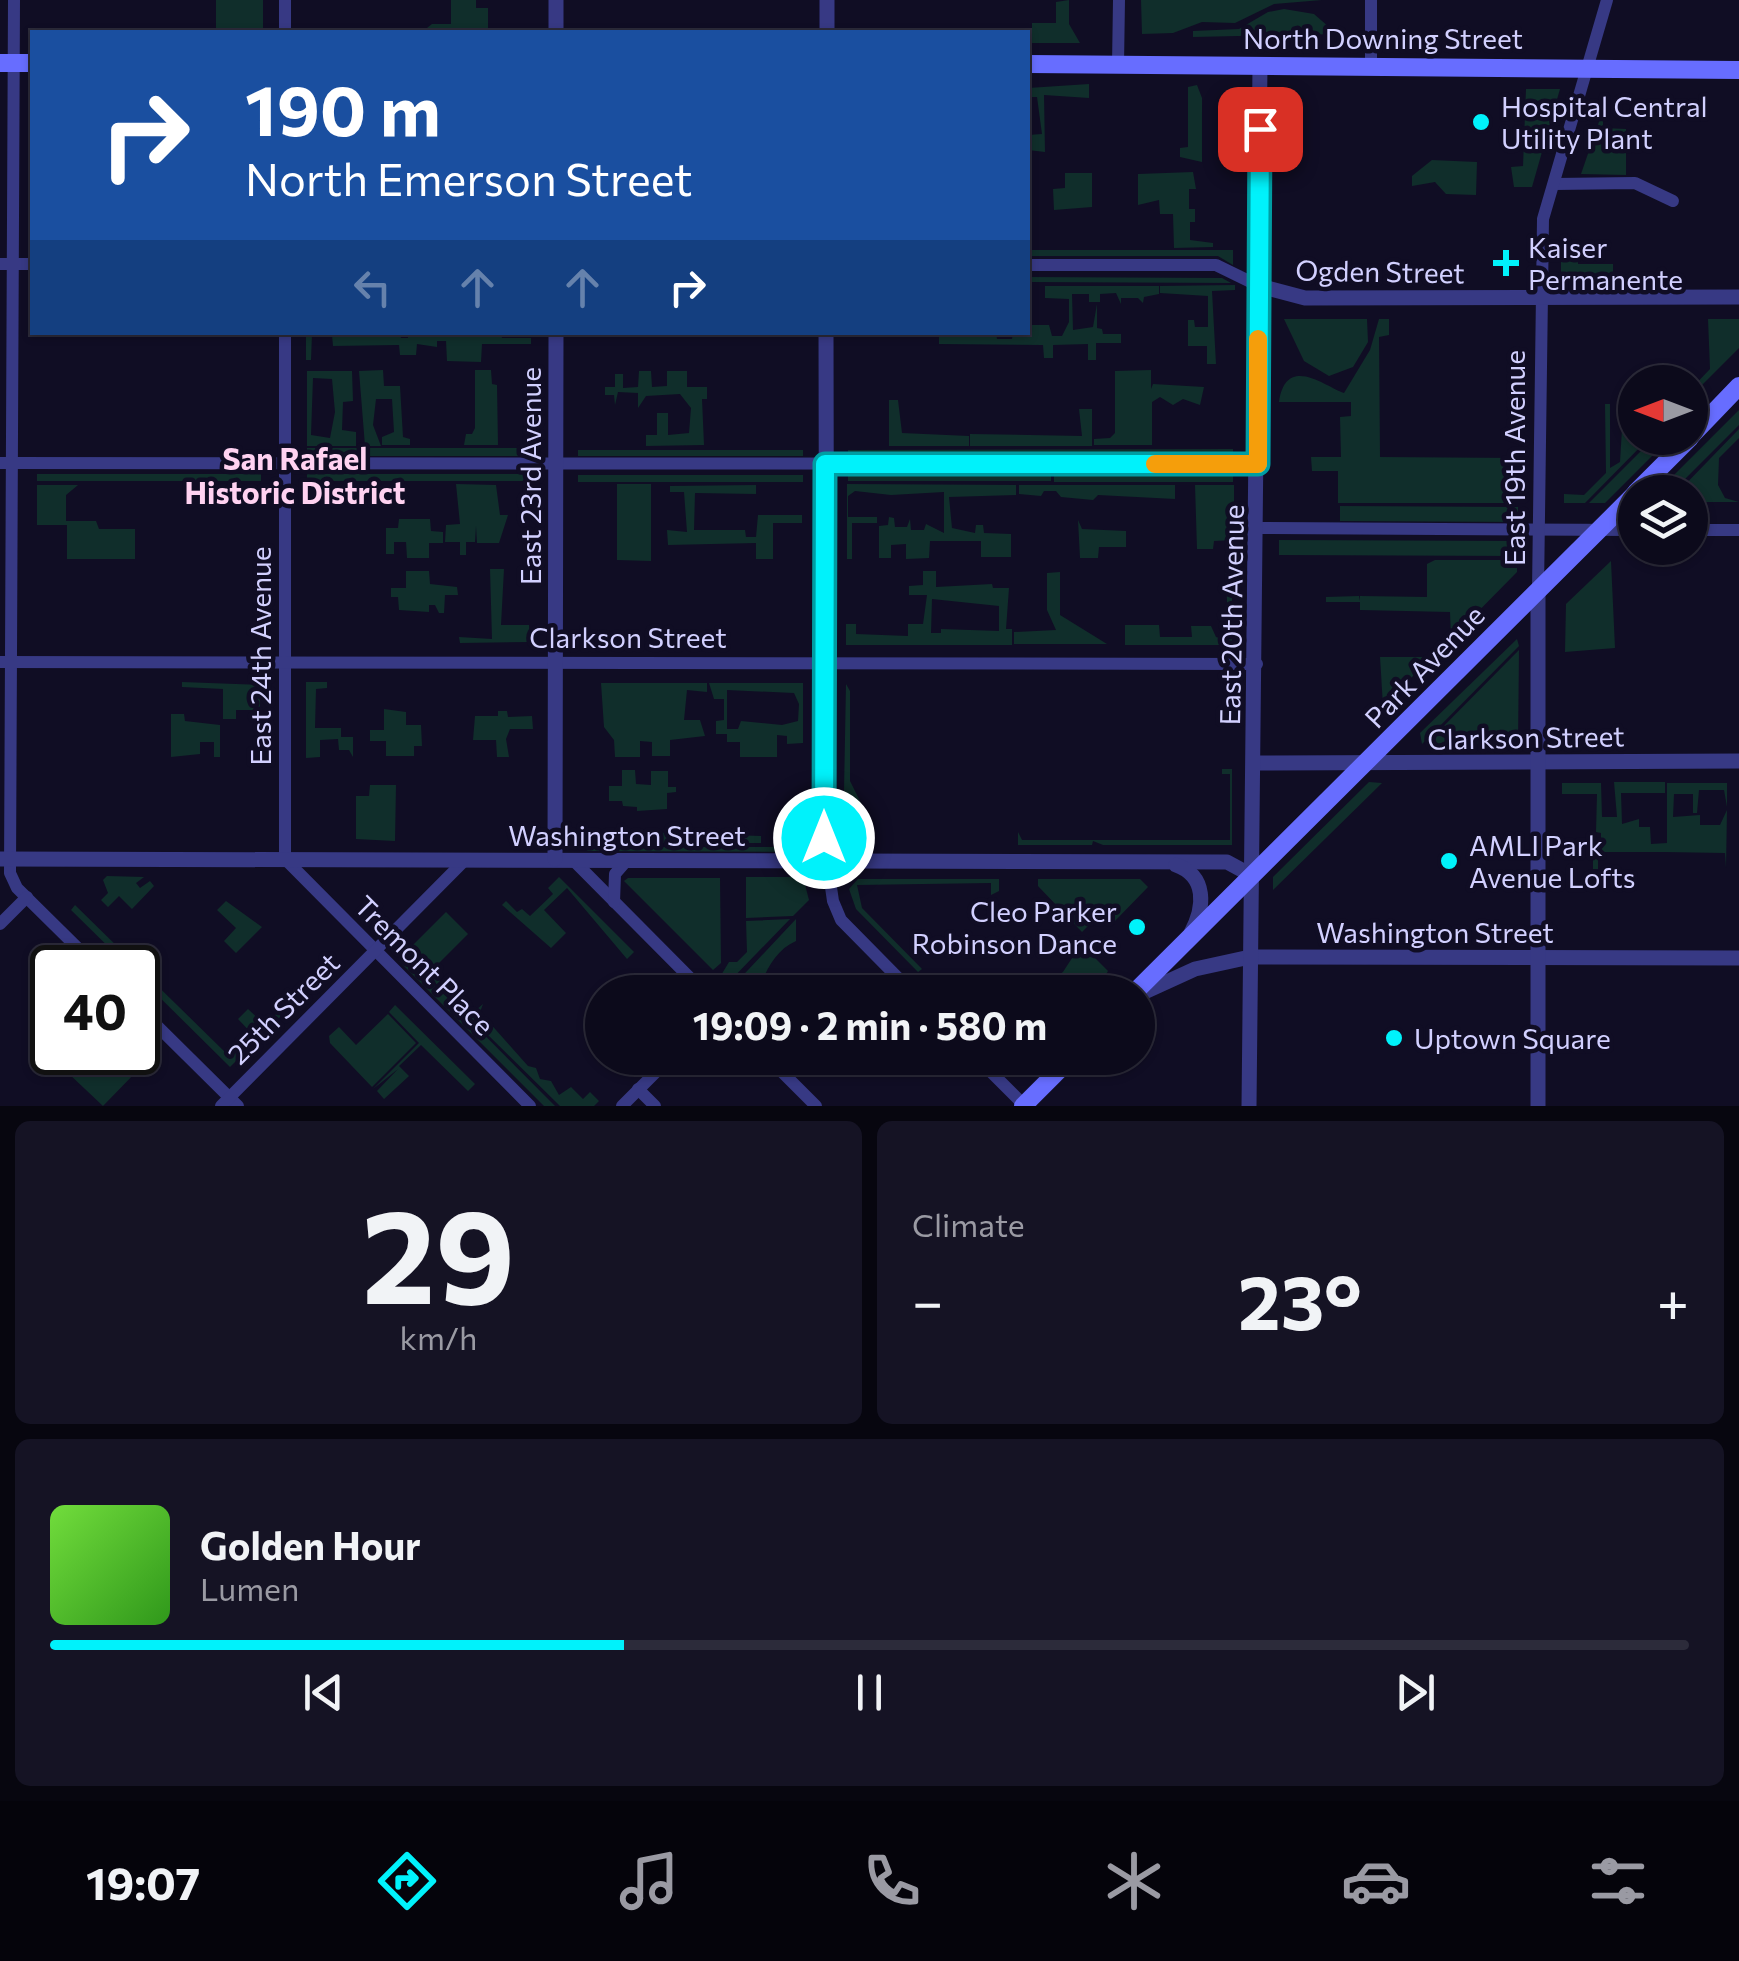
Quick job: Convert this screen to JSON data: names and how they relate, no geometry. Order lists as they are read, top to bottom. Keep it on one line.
{"streets":{"main road":["North Downing Street","Park Avenue"],"street":["Ogden Street","East 19th Avenue","East 23rd Avenue","East 20th Avenue","Clarkson Street","East 24th Avenue","Washington Street","Tremont Place","25th Street"]},"crossings":[["North Downing Street","East 19th Avenue"],["North Downing Street","East 20th Avenue"],["Ogden Street","East 19th Avenue"],["Ogden Street","East 20th Avenue"],["East 19th Avenue","Clarkson Street"],["East 19th Avenue","Park Avenue"],["East 19th Avenue","Washington Street"],["East 23rd Avenue","Clarkson Street"],["East 23rd Avenue","Washington Street"],["East 20th Avenue","Clarkson Street"],["East 20th Avenue","Park Avenue"],["East 20th Avenue","Washington Street"],["Clarkson Street","East 24th Avenue"],["Clarkson Street","Park Avenue"],["East 24th Avenue","Washington Street"],["East 24th Avenue","Tremont Place"],["Park Avenue","Washington Street"],["Washington Street","Tremont Place"],["Washington Street","25th Street"],["Tremont Place","25th Street"]],"districts":["San Rafael Historic District"],"places":{"other":["Hospital Central Utility Plant","AMLI Park Avenue Lofts","Cleo Parker Robinson Dance","Uptown Square"],"health":["Kaiser Permanente"]},"north":"left","page":{"turn":["190 m","North Emerson Street"],"limit":"40","trip":"19:09 · 2 min · 580 m","tile":[["29","km/h"],"Climate"],"heat":["−","23°","+"],"song":["Golden Hour","Lumen"],"tabs":"19:07"}}
